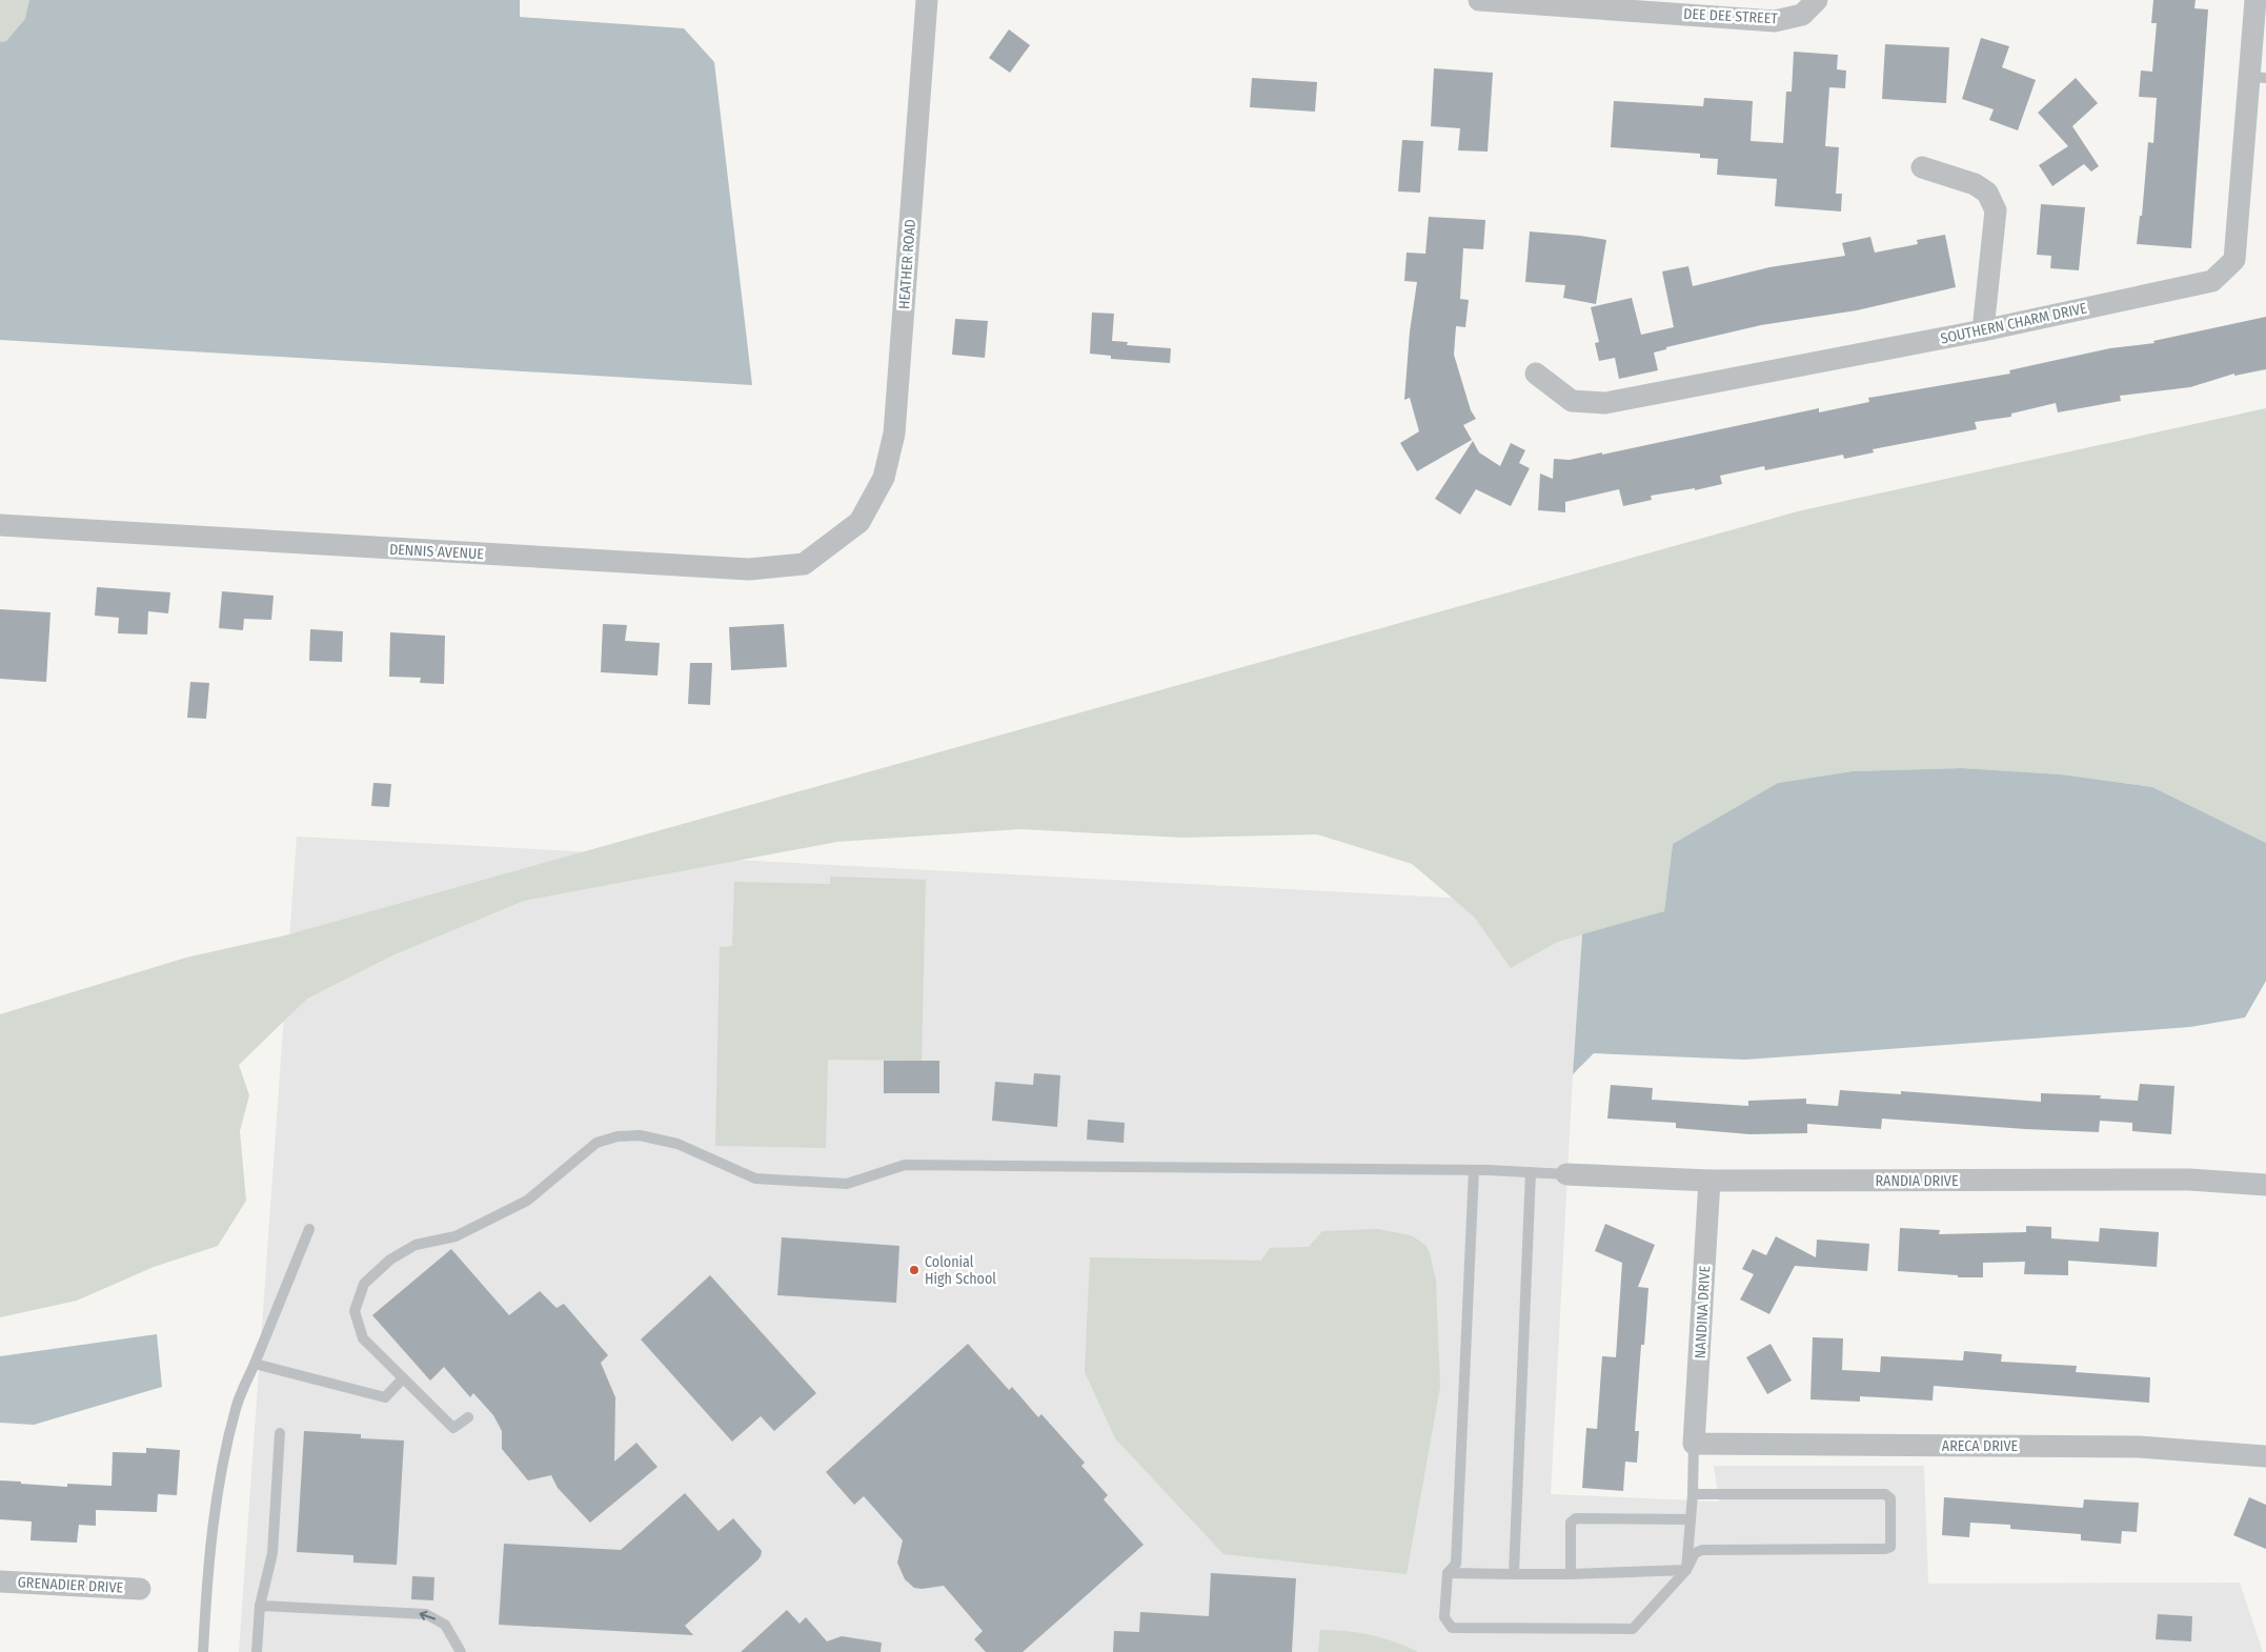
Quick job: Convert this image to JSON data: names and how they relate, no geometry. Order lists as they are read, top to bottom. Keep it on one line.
{"streets":{"street":["DEE DEE STREET","HEATHER ROAD","SOUTHERN CHARM DRIVE","DENNIS AVENUE","RANDIA DRIVE","NANDINA DRIVE","ARECA DRIVE","GRENADIER DRIVE"]},"crossings":[["HEATHER ROAD","DENNIS AVENUE"],["RANDIA DRIVE","NANDINA DRIVE"],["NANDINA DRIVE","ARECA DRIVE"]],"places":["Colonial High School"]}
